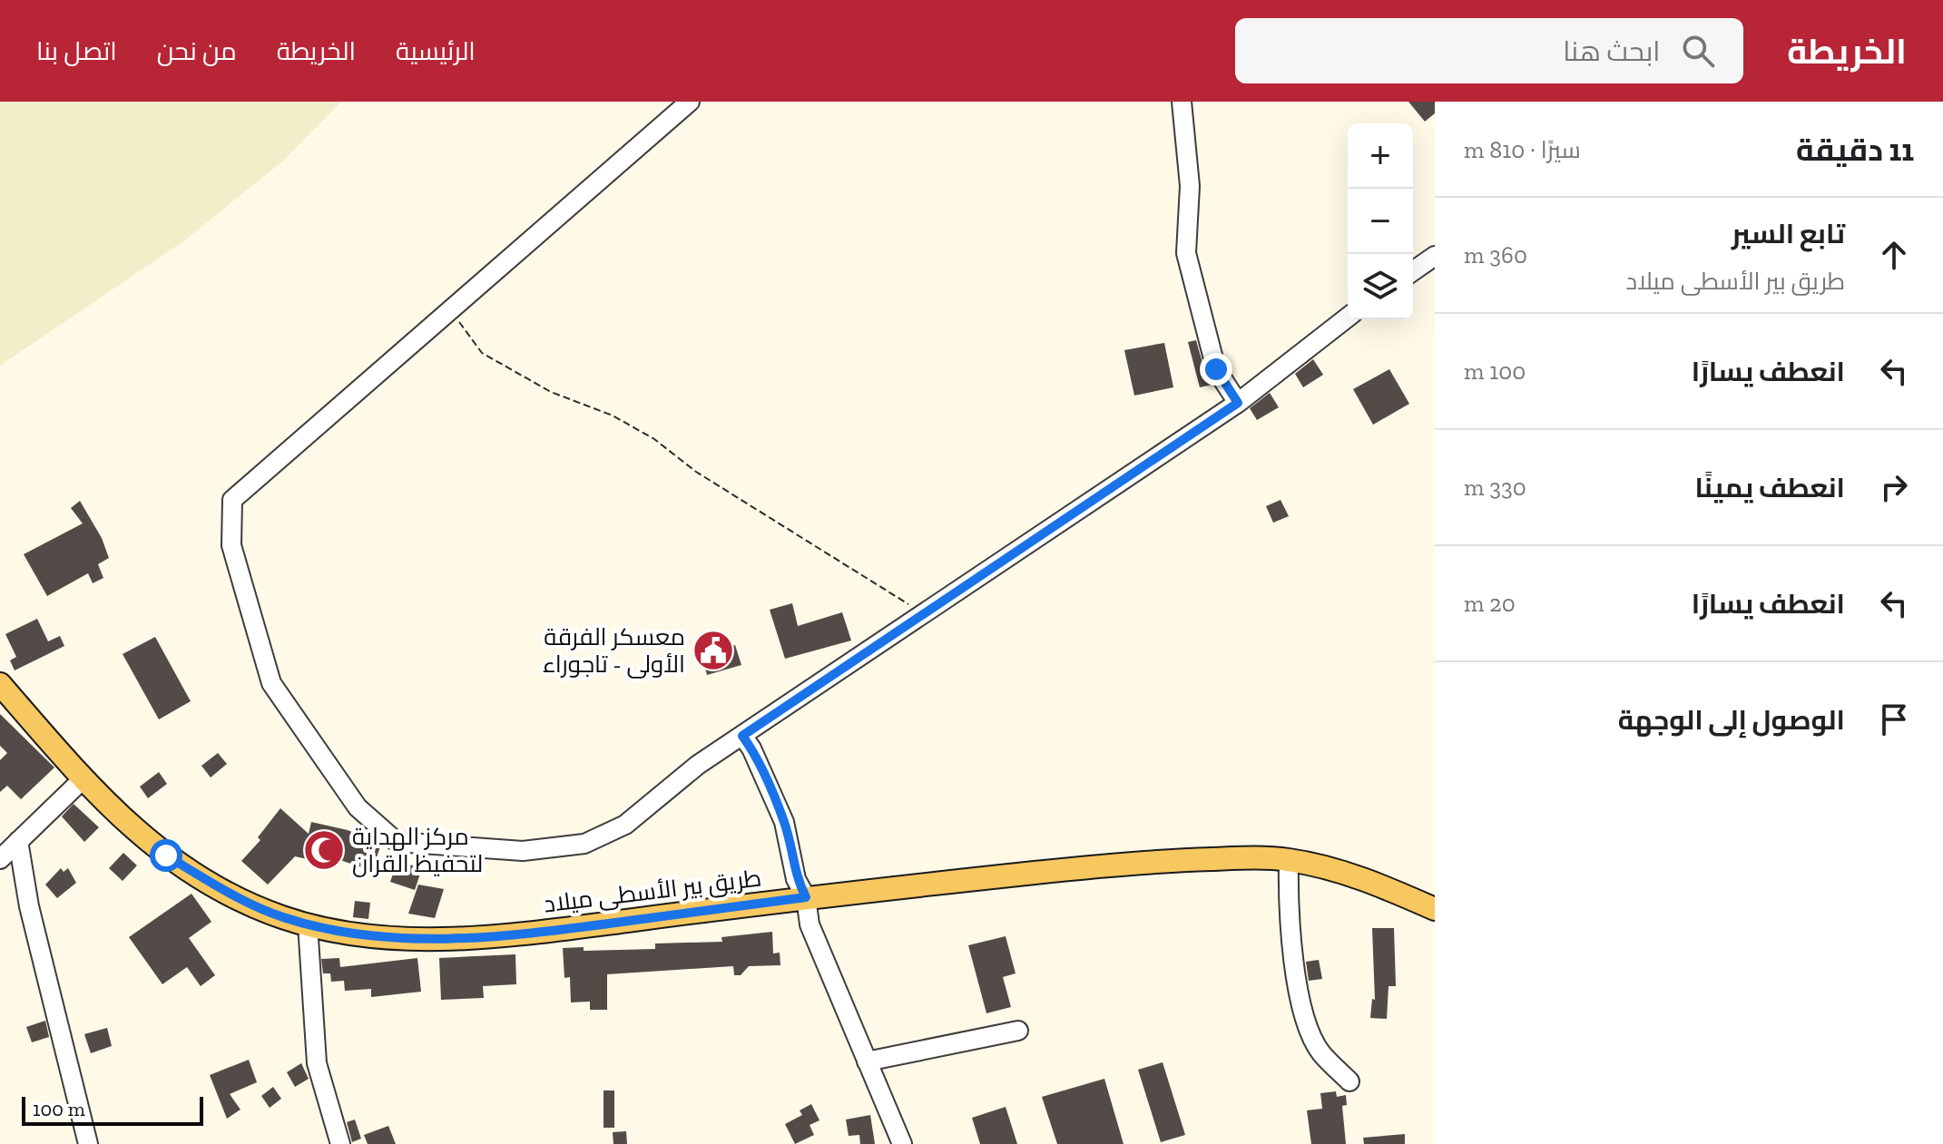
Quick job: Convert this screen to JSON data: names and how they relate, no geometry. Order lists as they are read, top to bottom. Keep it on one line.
{"streets":{"main road":["طريق بير الأسطى ميلاد"]},"places":{"public building":["معسكر الفرقة الأولى - تاجوراء"],"mosque":["مركز الهداية لتحفيظ القران"]},"scale_bar":"100 m","page":{"header":"الخريطة","search":"ابحث هنا","nav":["الرئيسية","الخريطة","من نحن","اتصل بنا"],"heading":["11 دقيقة","سيرًا · 810 m"],"map_buttons":["+","−"],"list":[["تابع السير","طريق بير الأسطى ميلاد","360 m"],["انعطف يسارًا","100 m"],["انعطف يمينًا","330 m"],["انعطف يسارًا","20 m"],"الوصول إلى الوجهة"],"scale":"100 m"}}
